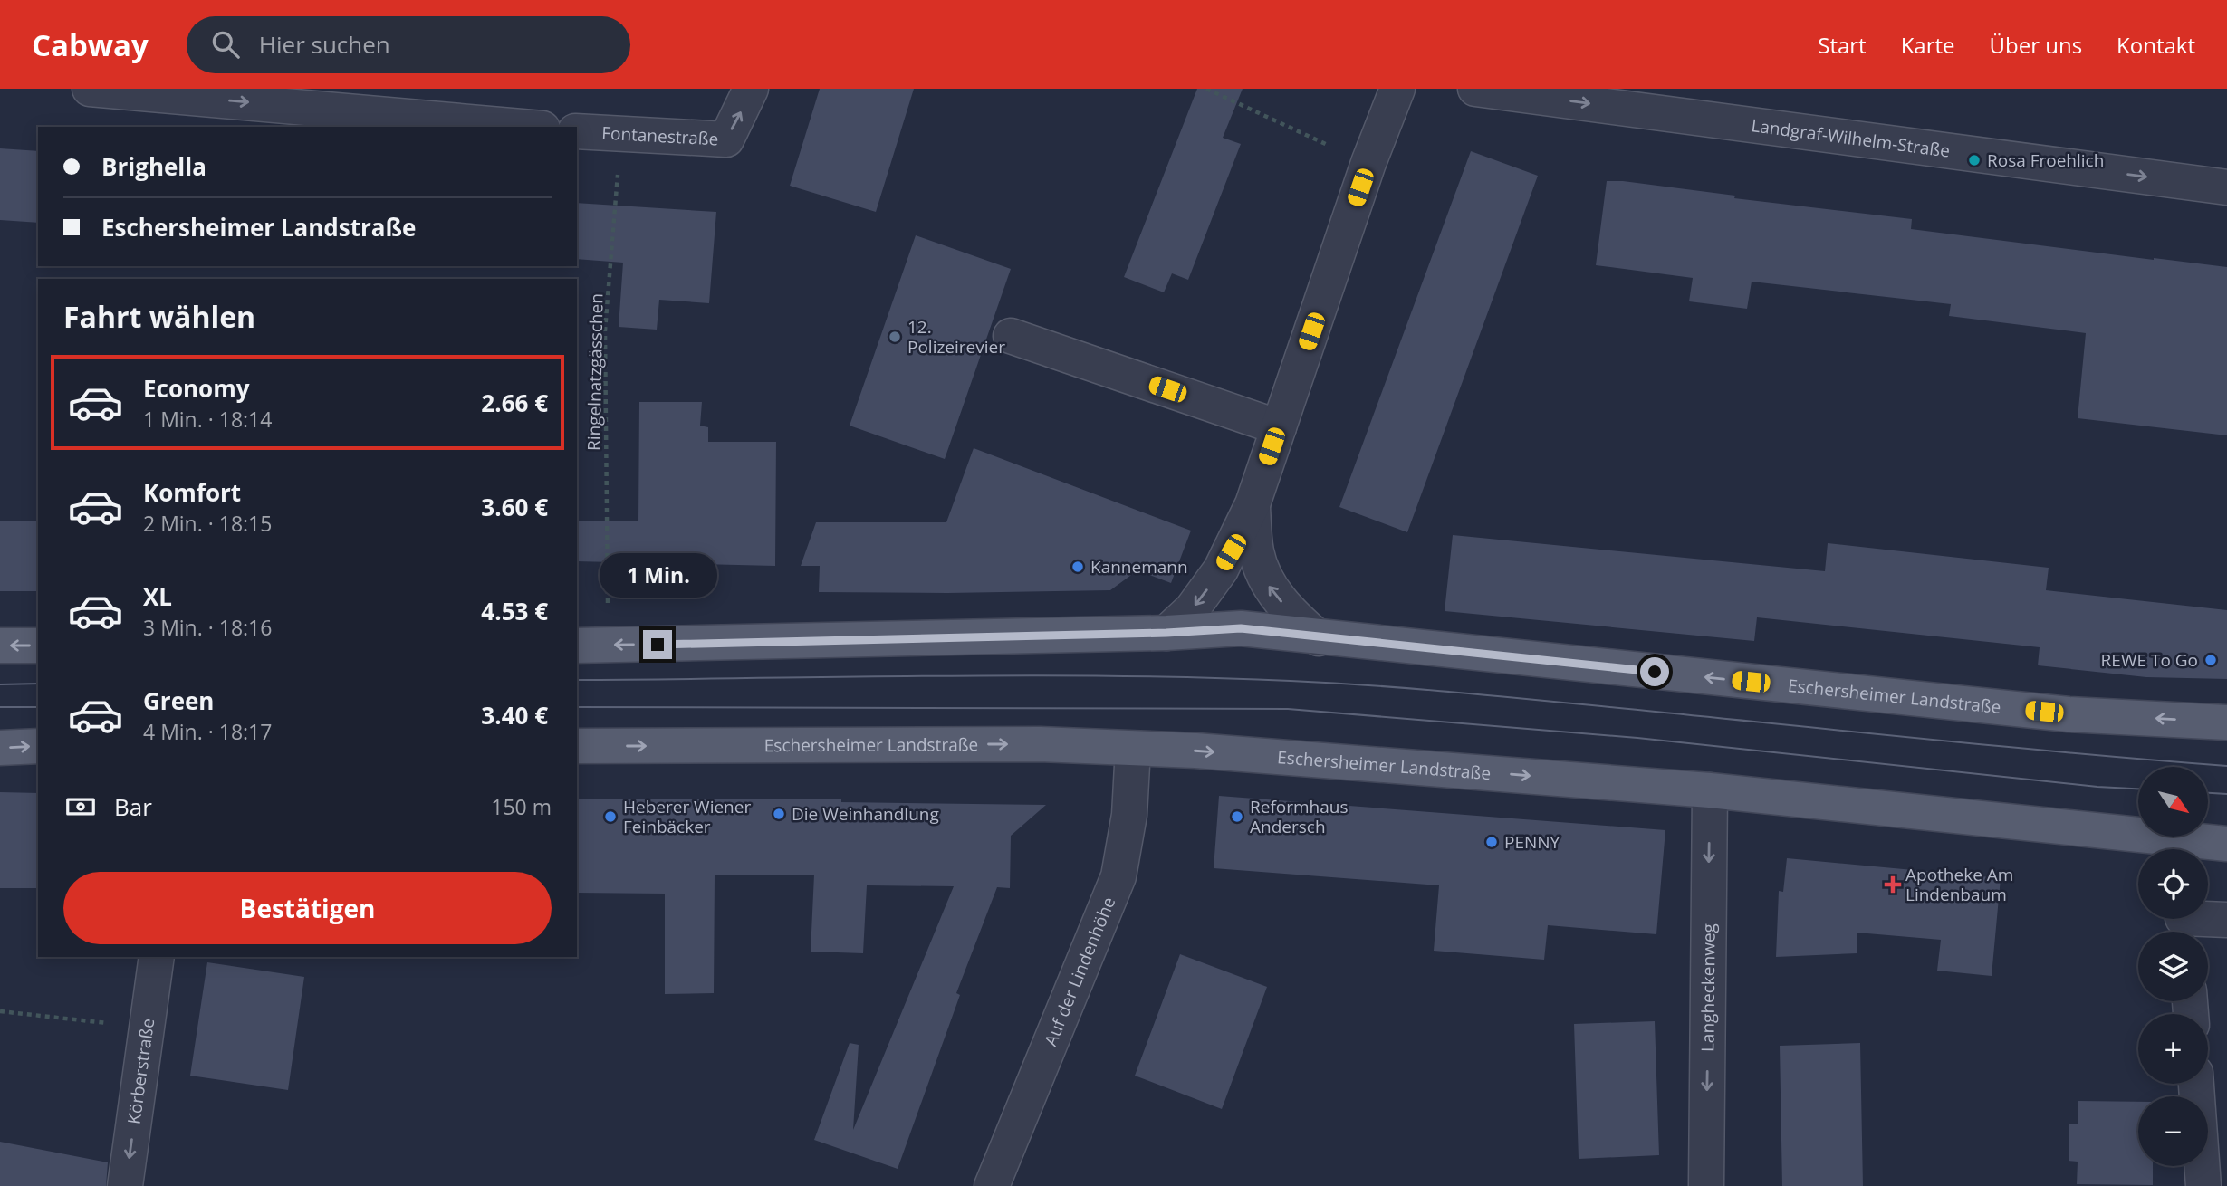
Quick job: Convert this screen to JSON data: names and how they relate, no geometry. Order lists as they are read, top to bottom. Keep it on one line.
{"streets":{"main road":["Eschersheimer Landstraße"],"street":["Fontanestraße","Landgraf-Wilhelm-Straße","Auf der Lindenhöhe","Langheckenweg","Körberstraße"],"path":["Ringelnatzgässchen"]},"crossings":[["Fontanestraße","Ringelnatzgässchen"],["Eschersheimer Landstraße","Auf der Lindenhöhe"],["Eschersheimer Landstraße","Langheckenweg"]],"one_way":["Fontanestraße","Landgraf-Wilhelm-Straße","Langheckenweg","Körberstraße"],"places":{"other":["Rosa Froehlich","12. Polizeirevier","Kannemann","REWE To Go","Die Weinhandlung","Heberer Wiener Feinbäcker","Reformhaus Andersch","PENNY"],"health":["Apotheke Am Lindenbaum"]},"north":"bottom right","page":{"header":"Cabway","search":"Hier suchen","nav":["Start","Karte","Über uns","Kontakt"],"banner":["Brighella","Eschersheimer Landstraße"],"heading":"Fahrt wählen","list":[{"name":"Economy","note":"1 Min. · 18:14","value":"2.66 €"},{"name":"Komfort","note":"2 Min. · 18:15","value":"3.60 €"},{"name":"XL","note":"3 Min. · 18:16","value":"4.53 €"},{"name":"Green","note":"4 Min. · 18:17","value":"3.40 €"}],"bubble":"1 Min.","map_buttons":["+","−"],"pay":["Bar","150 m"],"buttons":"Bestätigen"}}
